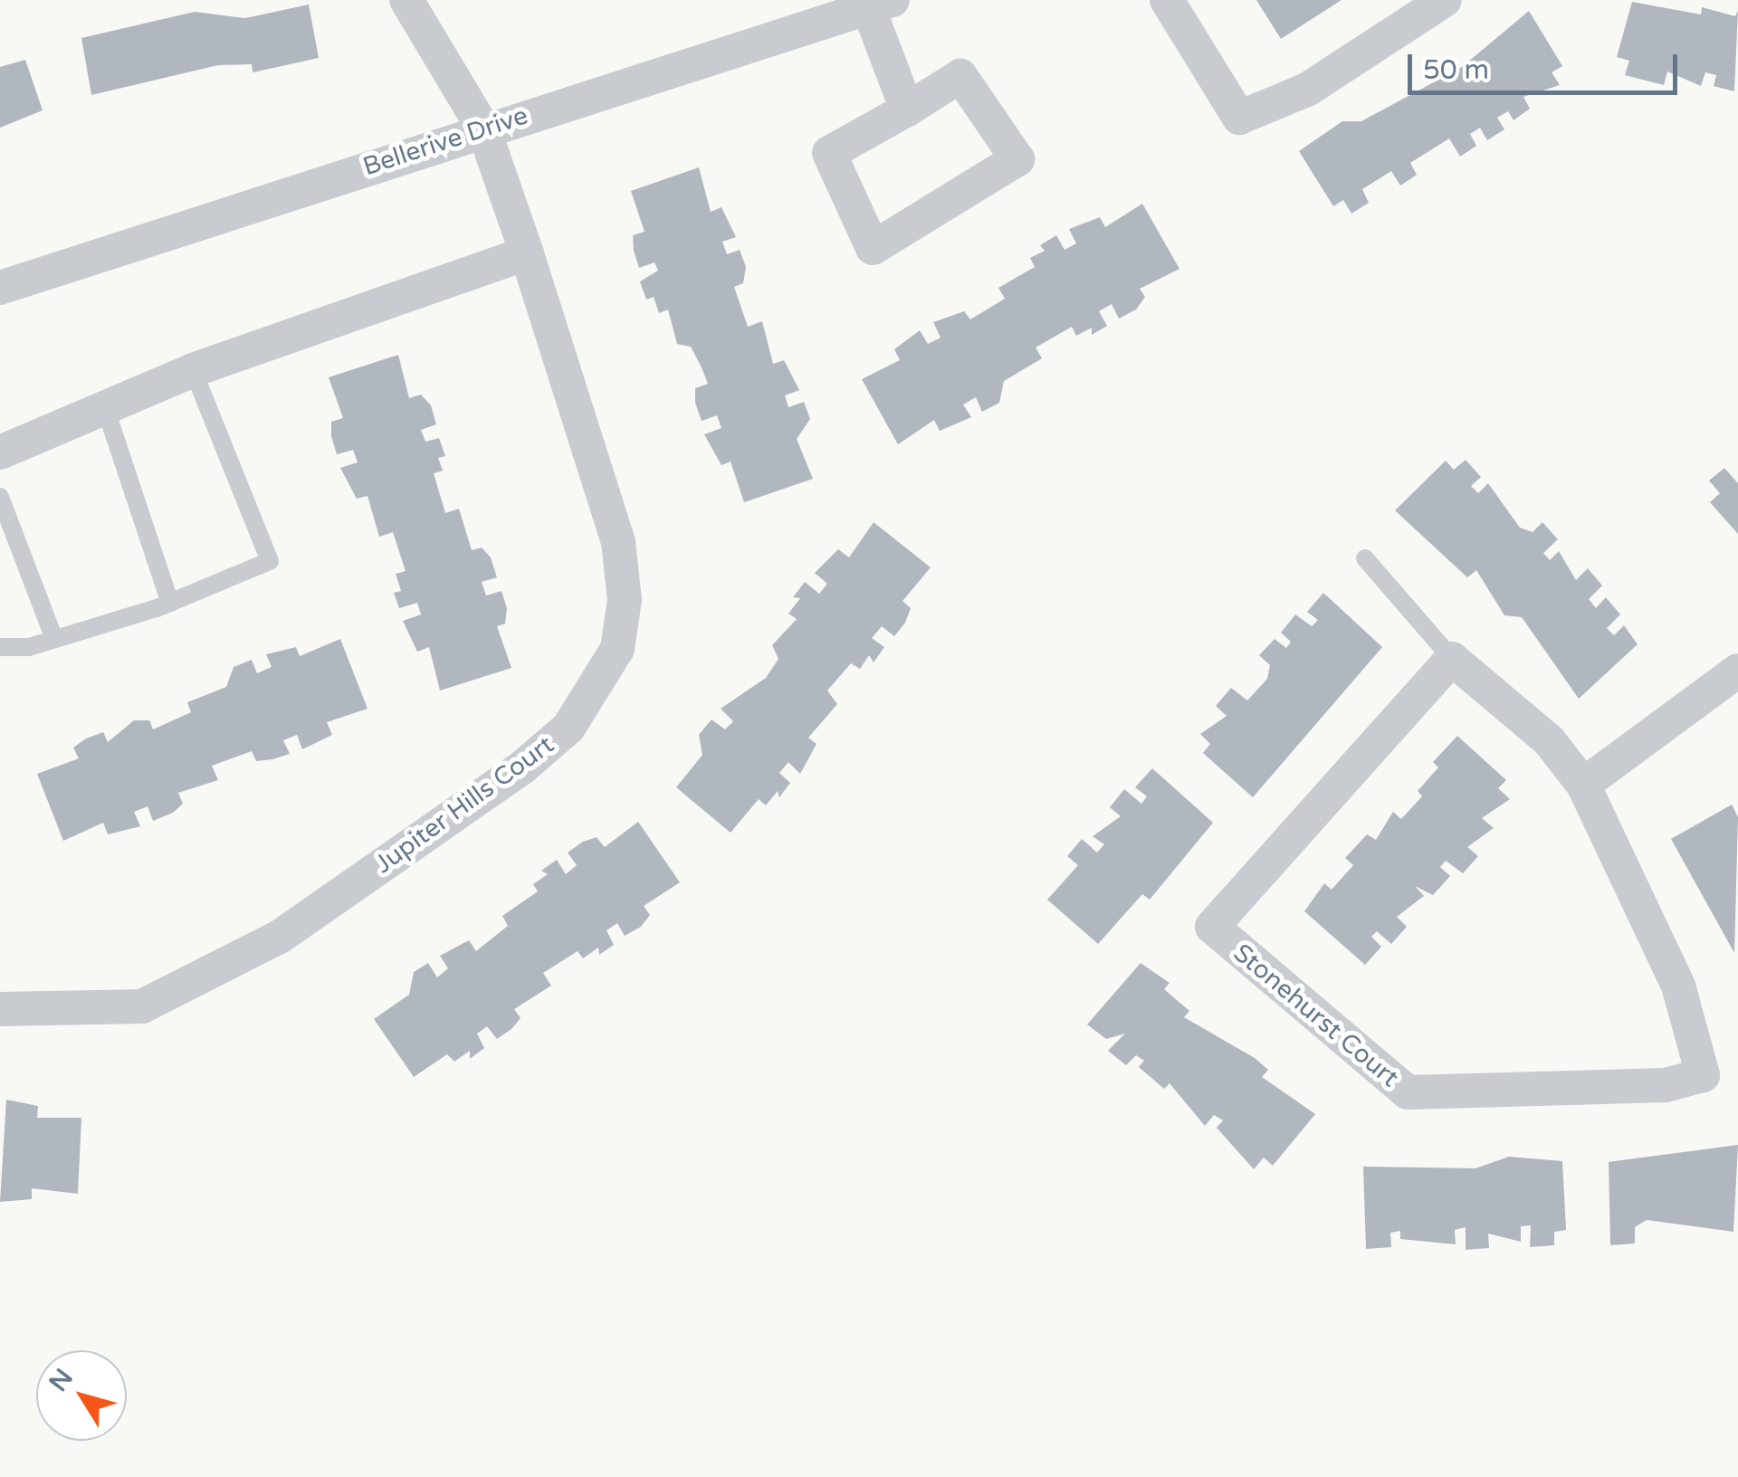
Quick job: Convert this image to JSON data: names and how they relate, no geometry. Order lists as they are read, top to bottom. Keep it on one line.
{"streets":{"street":["Bellerive Drive","Jupiter Hills Court","Stonehurst Court"]},"crossings":[["Bellerive Drive","Jupiter Hills Court"]],"scale_bar":"50 m","north":"top left"}
